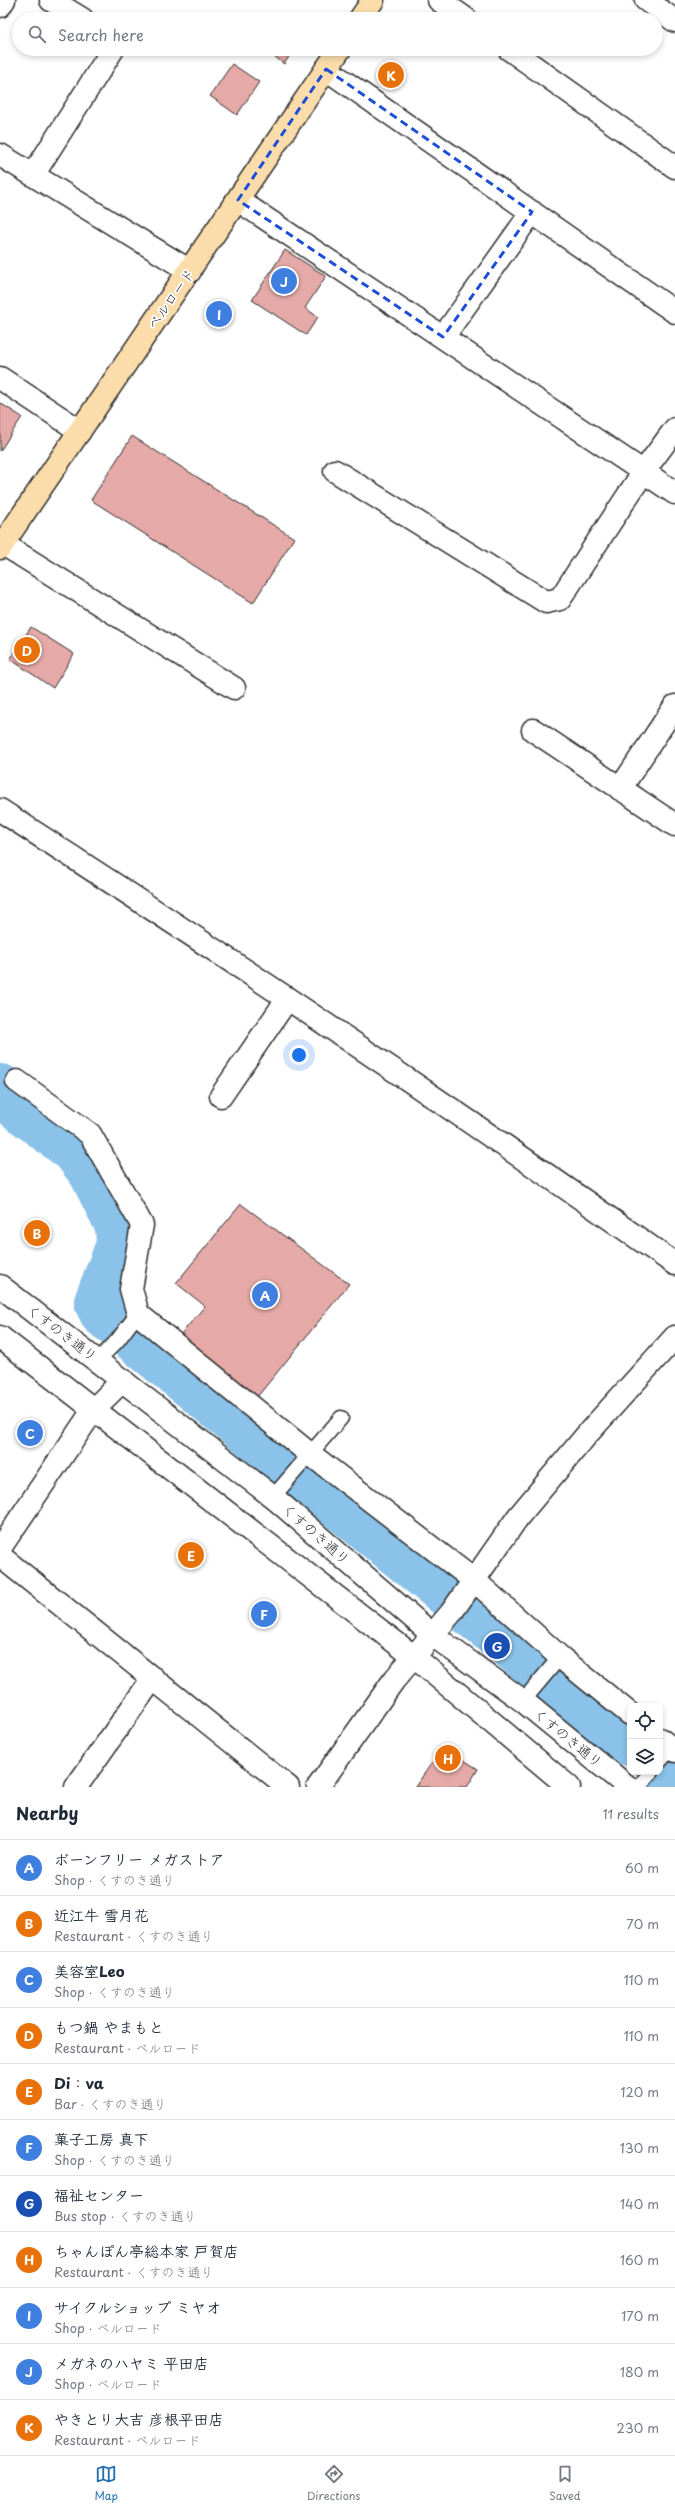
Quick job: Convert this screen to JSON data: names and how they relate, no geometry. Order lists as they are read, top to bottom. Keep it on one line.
{"streets":{"main road":["ベルロード"],"street":["くすのき通り"]},"page":{"search":"Search here","pins":["K","J","I","D","B","A","C","E","F","G","H"],"heading":["Nearby","11 results"],"list":[{"mark":"A","name":"ボーンフリー メガストア","note":"Shop · くすのき通り","value":"60 m"},{"mark":"B","name":"近江牛 雪月花","note":"Restaurant · くすのき通り","value":"70 m"},{"mark":"C","name":"美容室Leo","note":"Shop · くすのき通り","value":"110 m"},{"mark":"D","name":"もつ鍋 やまもと","note":"Restaurant · ベルロード","value":"110 m"},{"mark":"E","name":"Di：va","note":"Bar · くすのき通り","value":"120 m"},{"mark":"F","name":"菓子工房 真下","note":"Shop · くすのき通り","value":"130 m"},{"mark":"G","name":"福祉センター","note":"Bus stop · くすのき通り","value":"140 m"},{"mark":"H","name":"ちゃんぽん亭総本家 戸賀店","note":"Restaurant · くすのき通り","value":"160 m"},{"mark":"I","name":"サイクルショップ ミヤオ","note":"Shop · ベルロード","value":"170 m"},{"mark":"J","name":"メガネのハヤミ 平田店","note":"Shop · ベルロード","value":"180 m"},{"mark":"K","name":"やきとり大吉 彦根平田店","note":"Restaurant · ベルロード","value":"230 m"}],"nav":["Map","Directions","Saved"]}}
